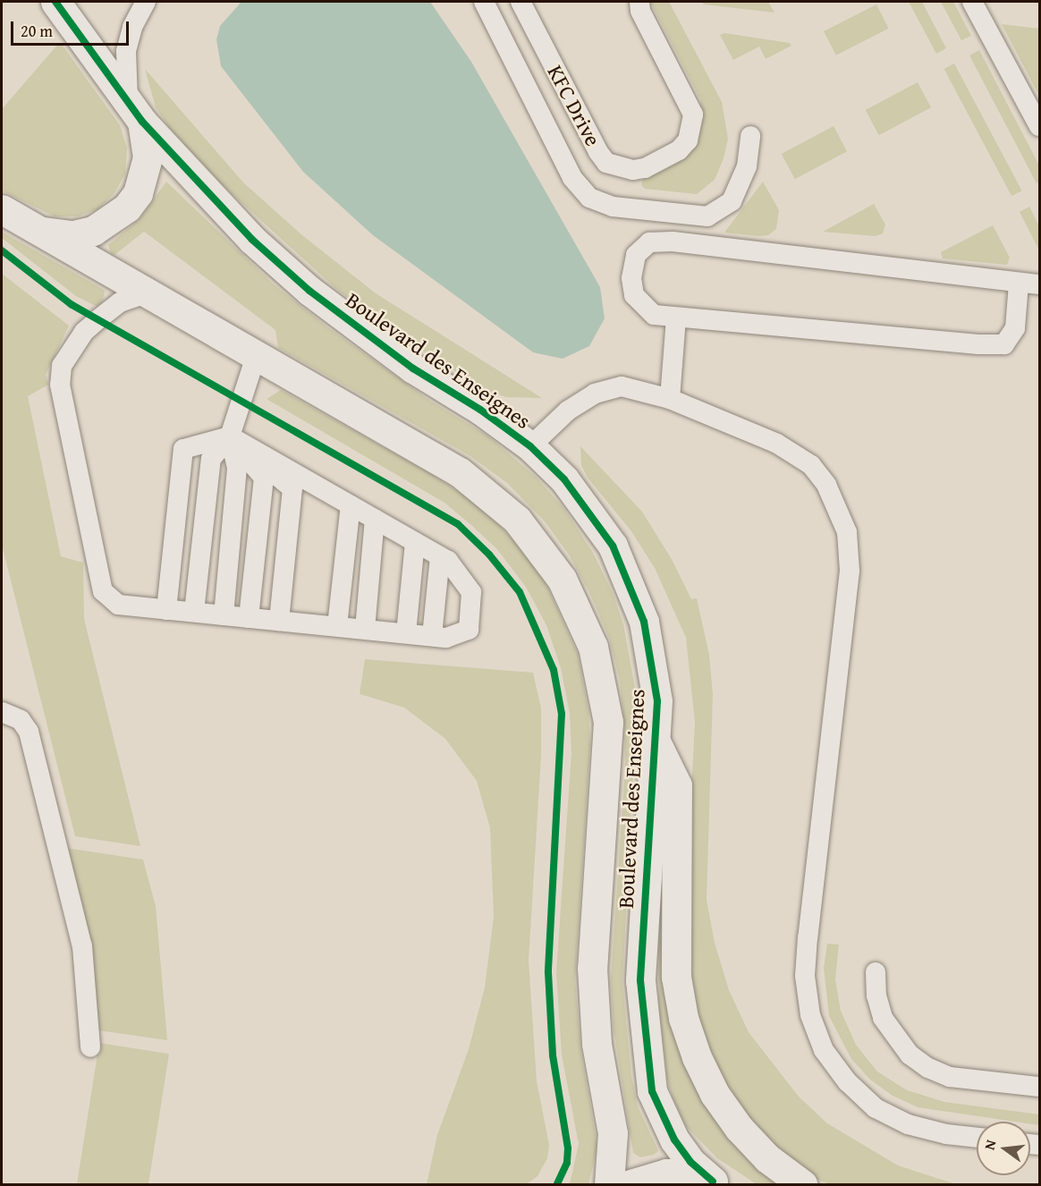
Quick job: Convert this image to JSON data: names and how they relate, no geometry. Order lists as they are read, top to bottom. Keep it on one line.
{"streets":{"street":["Boulevard des Enseignes"],"lane":["KFC Drive"]},"scale_bar":"20 m","north":"left"}
